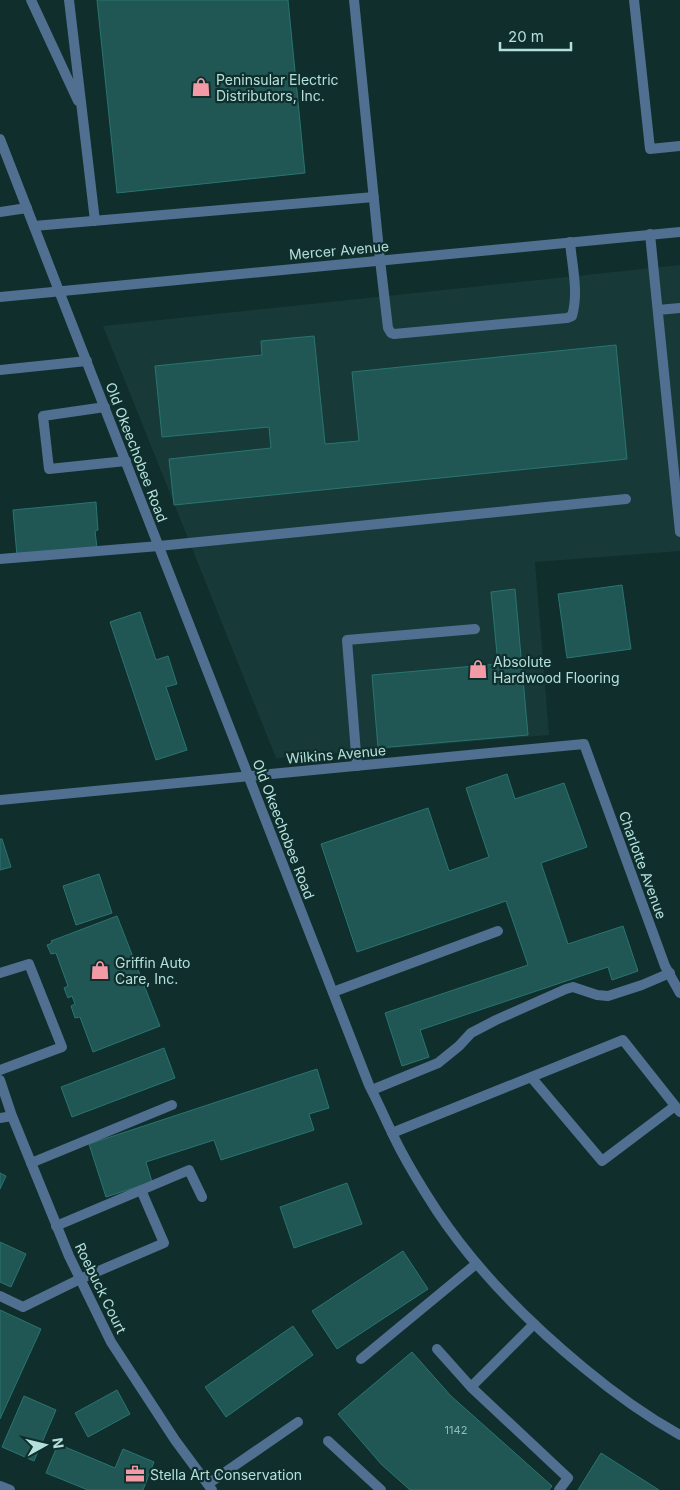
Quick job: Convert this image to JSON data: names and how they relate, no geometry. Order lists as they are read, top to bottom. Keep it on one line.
{"streets":{"street":["Mercer Avenue","Old Okeechobee Road","Wilkins Avenue","Charlotte Avenue","Roebuck Court"]},"crossings":[["Mercer Avenue","Old Okeechobee Road"],["Old Okeechobee Road","Wilkins Avenue"],["Wilkins Avenue","Charlotte Avenue"]],"places":{"shop":["Peninsular Electric Distributors, Inc.","Absolute Hardwood Flooring","Griffin Auto Care, Inc."],"office":["Stella Art Conservation"]},"house_numbers":["1142"],"scale_bar":"20 m","north":"right"}
